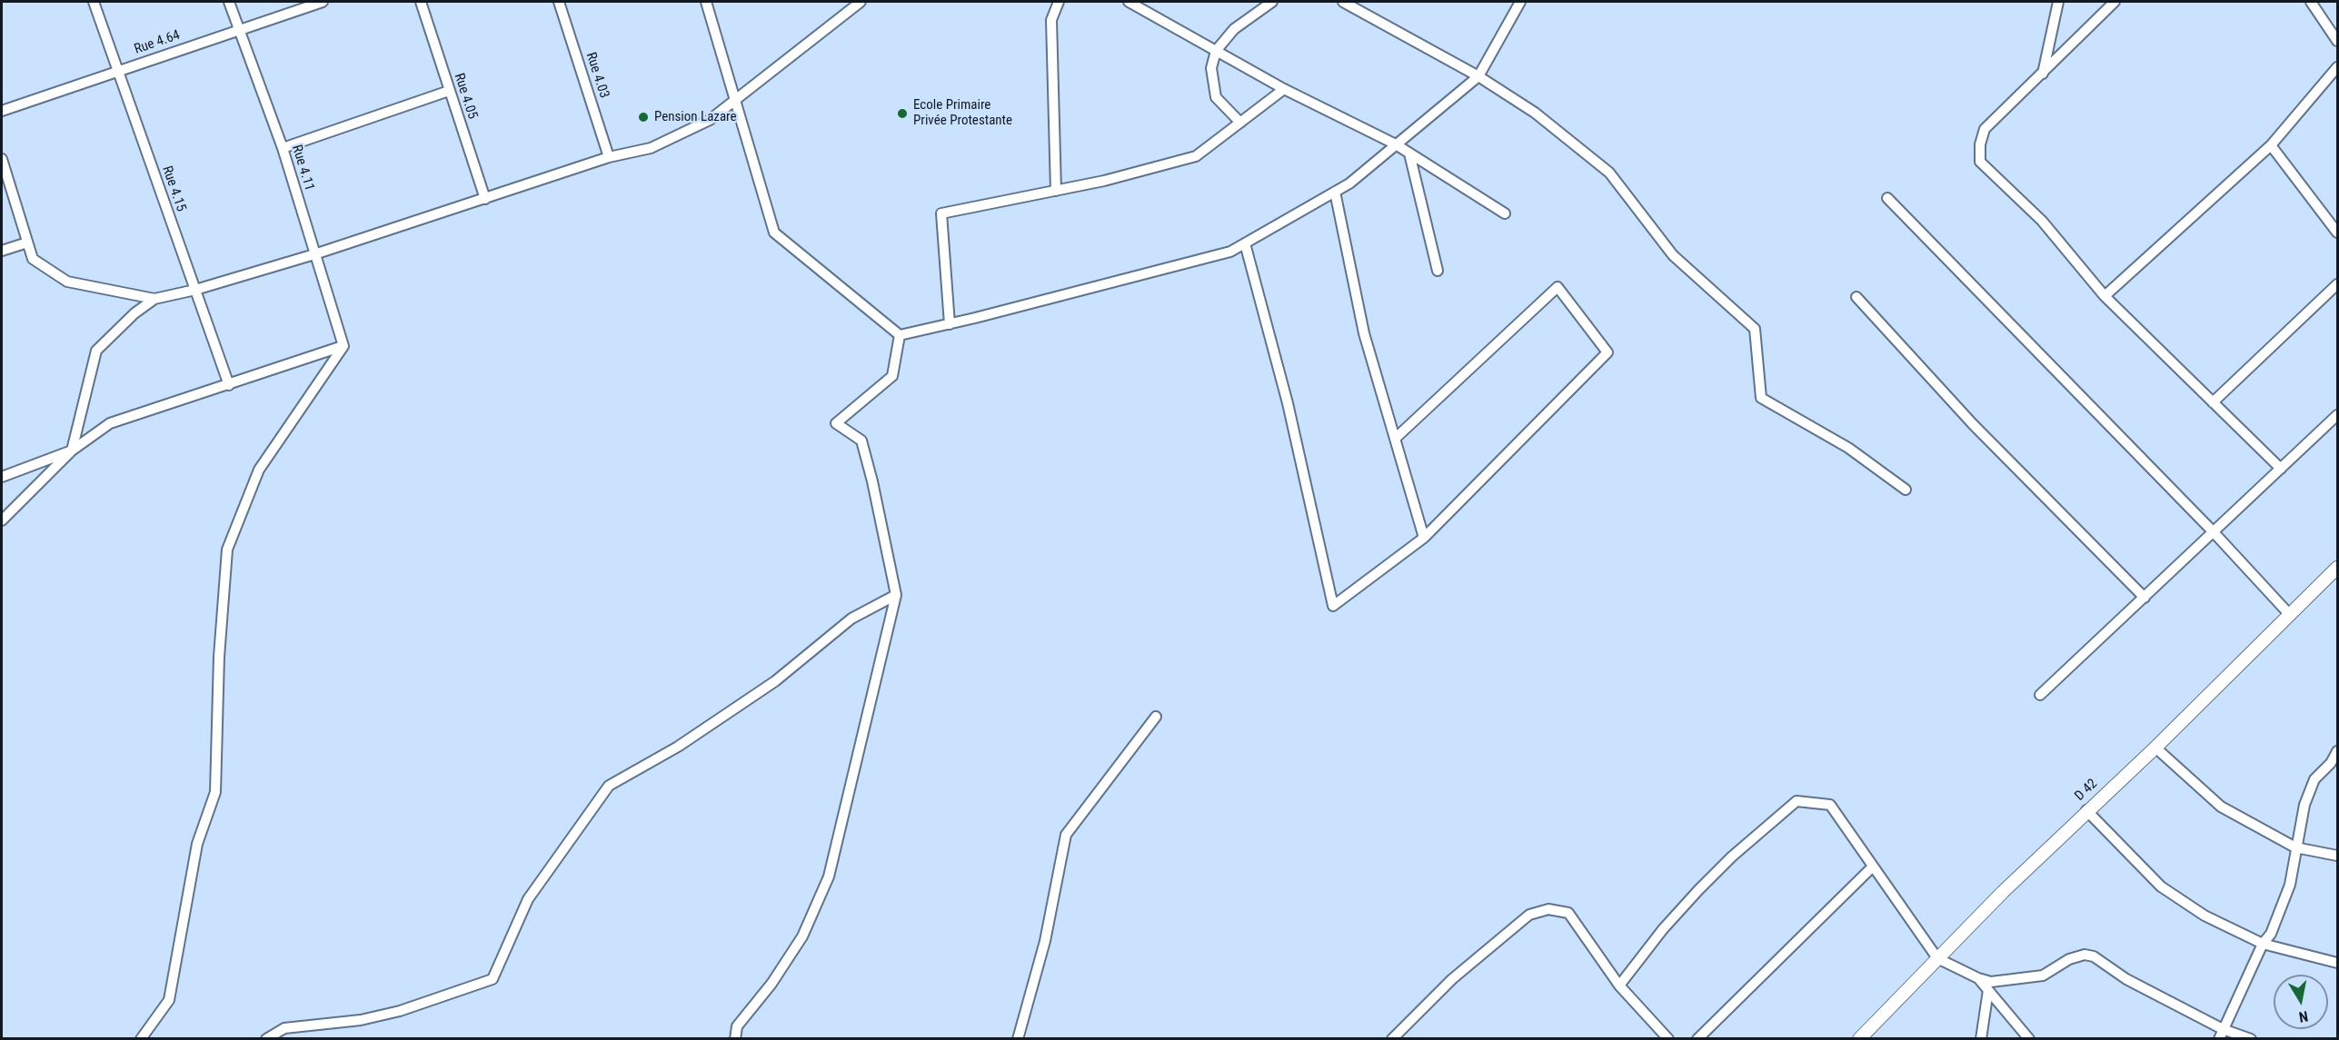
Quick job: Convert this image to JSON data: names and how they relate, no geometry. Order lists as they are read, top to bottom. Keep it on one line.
{"streets":{"street":["Rue 4.64","Rue 4.03","Rue 4.05","Rue 4.11","Rue 4.15","D 42"]},"crossings":[["Rue 4.64","Rue 4.11"],["Rue 4.64","Rue 4.15"]],"places":["Ecole Primaire Privée Protestante","Pension Lazare"],"north":"bottom"}
